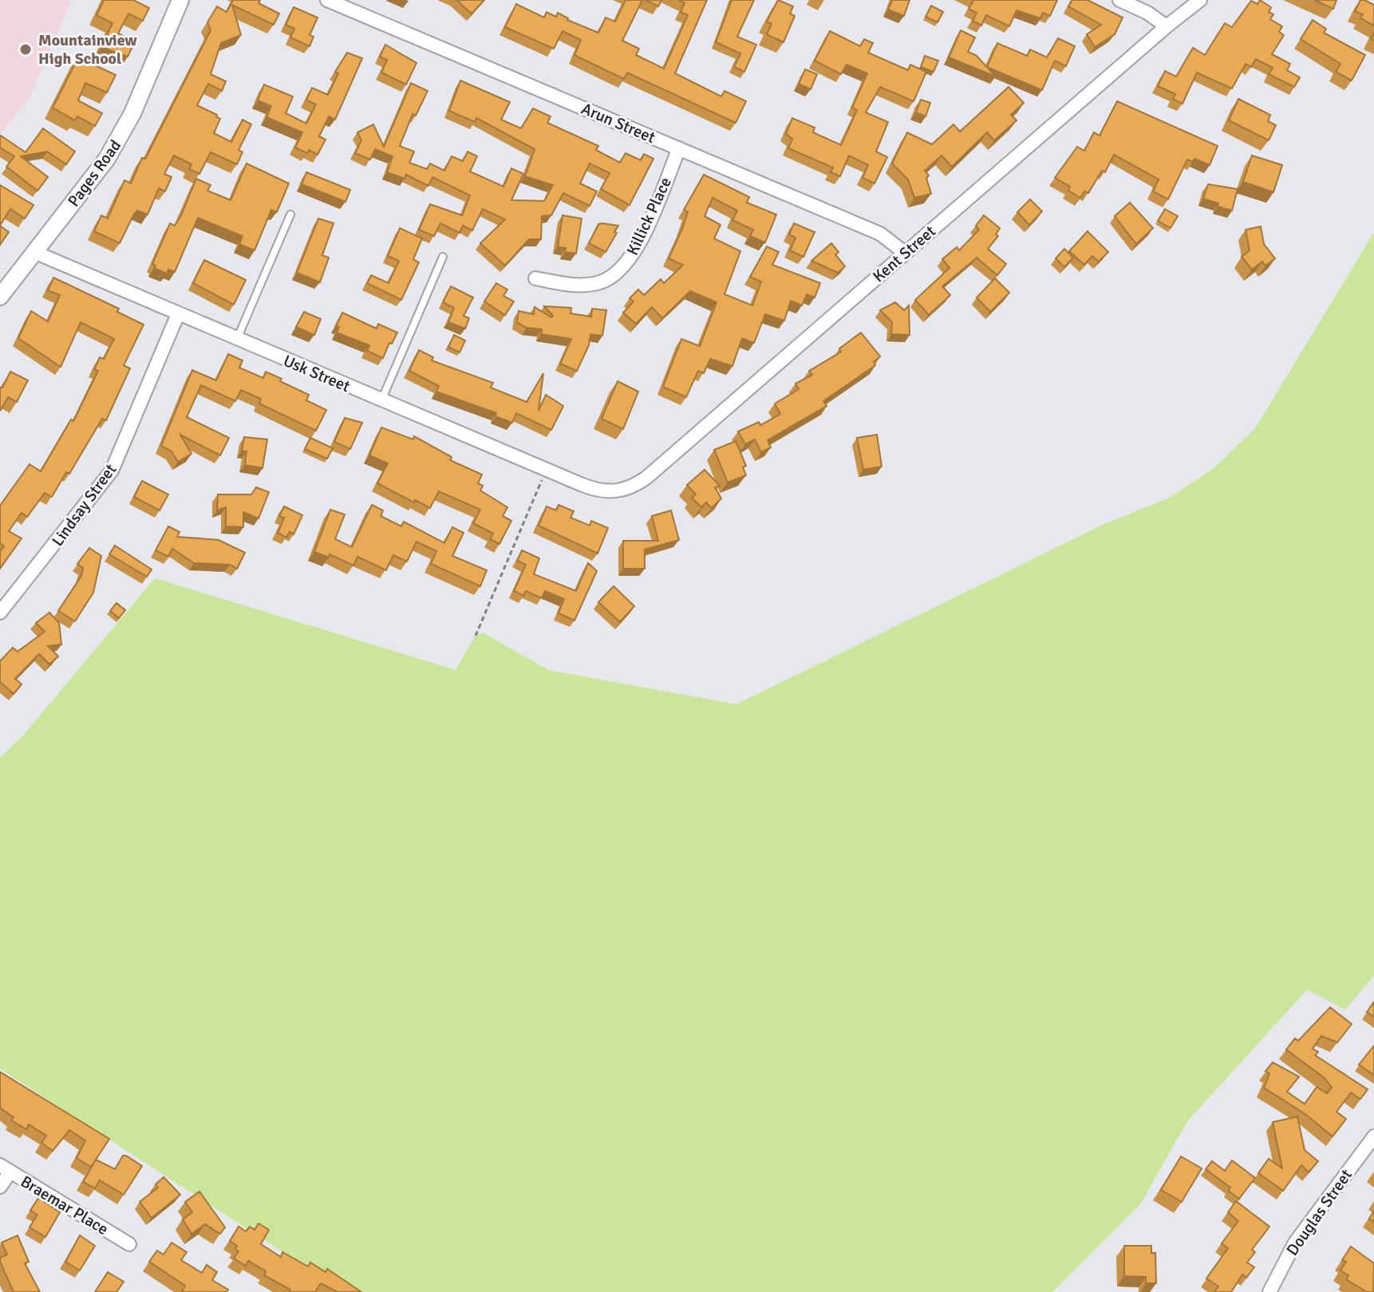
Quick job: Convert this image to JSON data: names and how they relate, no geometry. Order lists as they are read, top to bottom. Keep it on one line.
{"streets":{"street":["Arun Street","Pages Road","Killick Place","Kent Street","Usk Street","Lindsay Street","Braemar Place","Douglas Street"]},"crossings":[["Arun Street","Killick Place"],["Arun Street","Kent Street"],["Pages Road","Usk Street"],["Kent Street","Usk Street"],["Usk Street","Lindsay Street"]],"places":["Mountainview High School"]}
